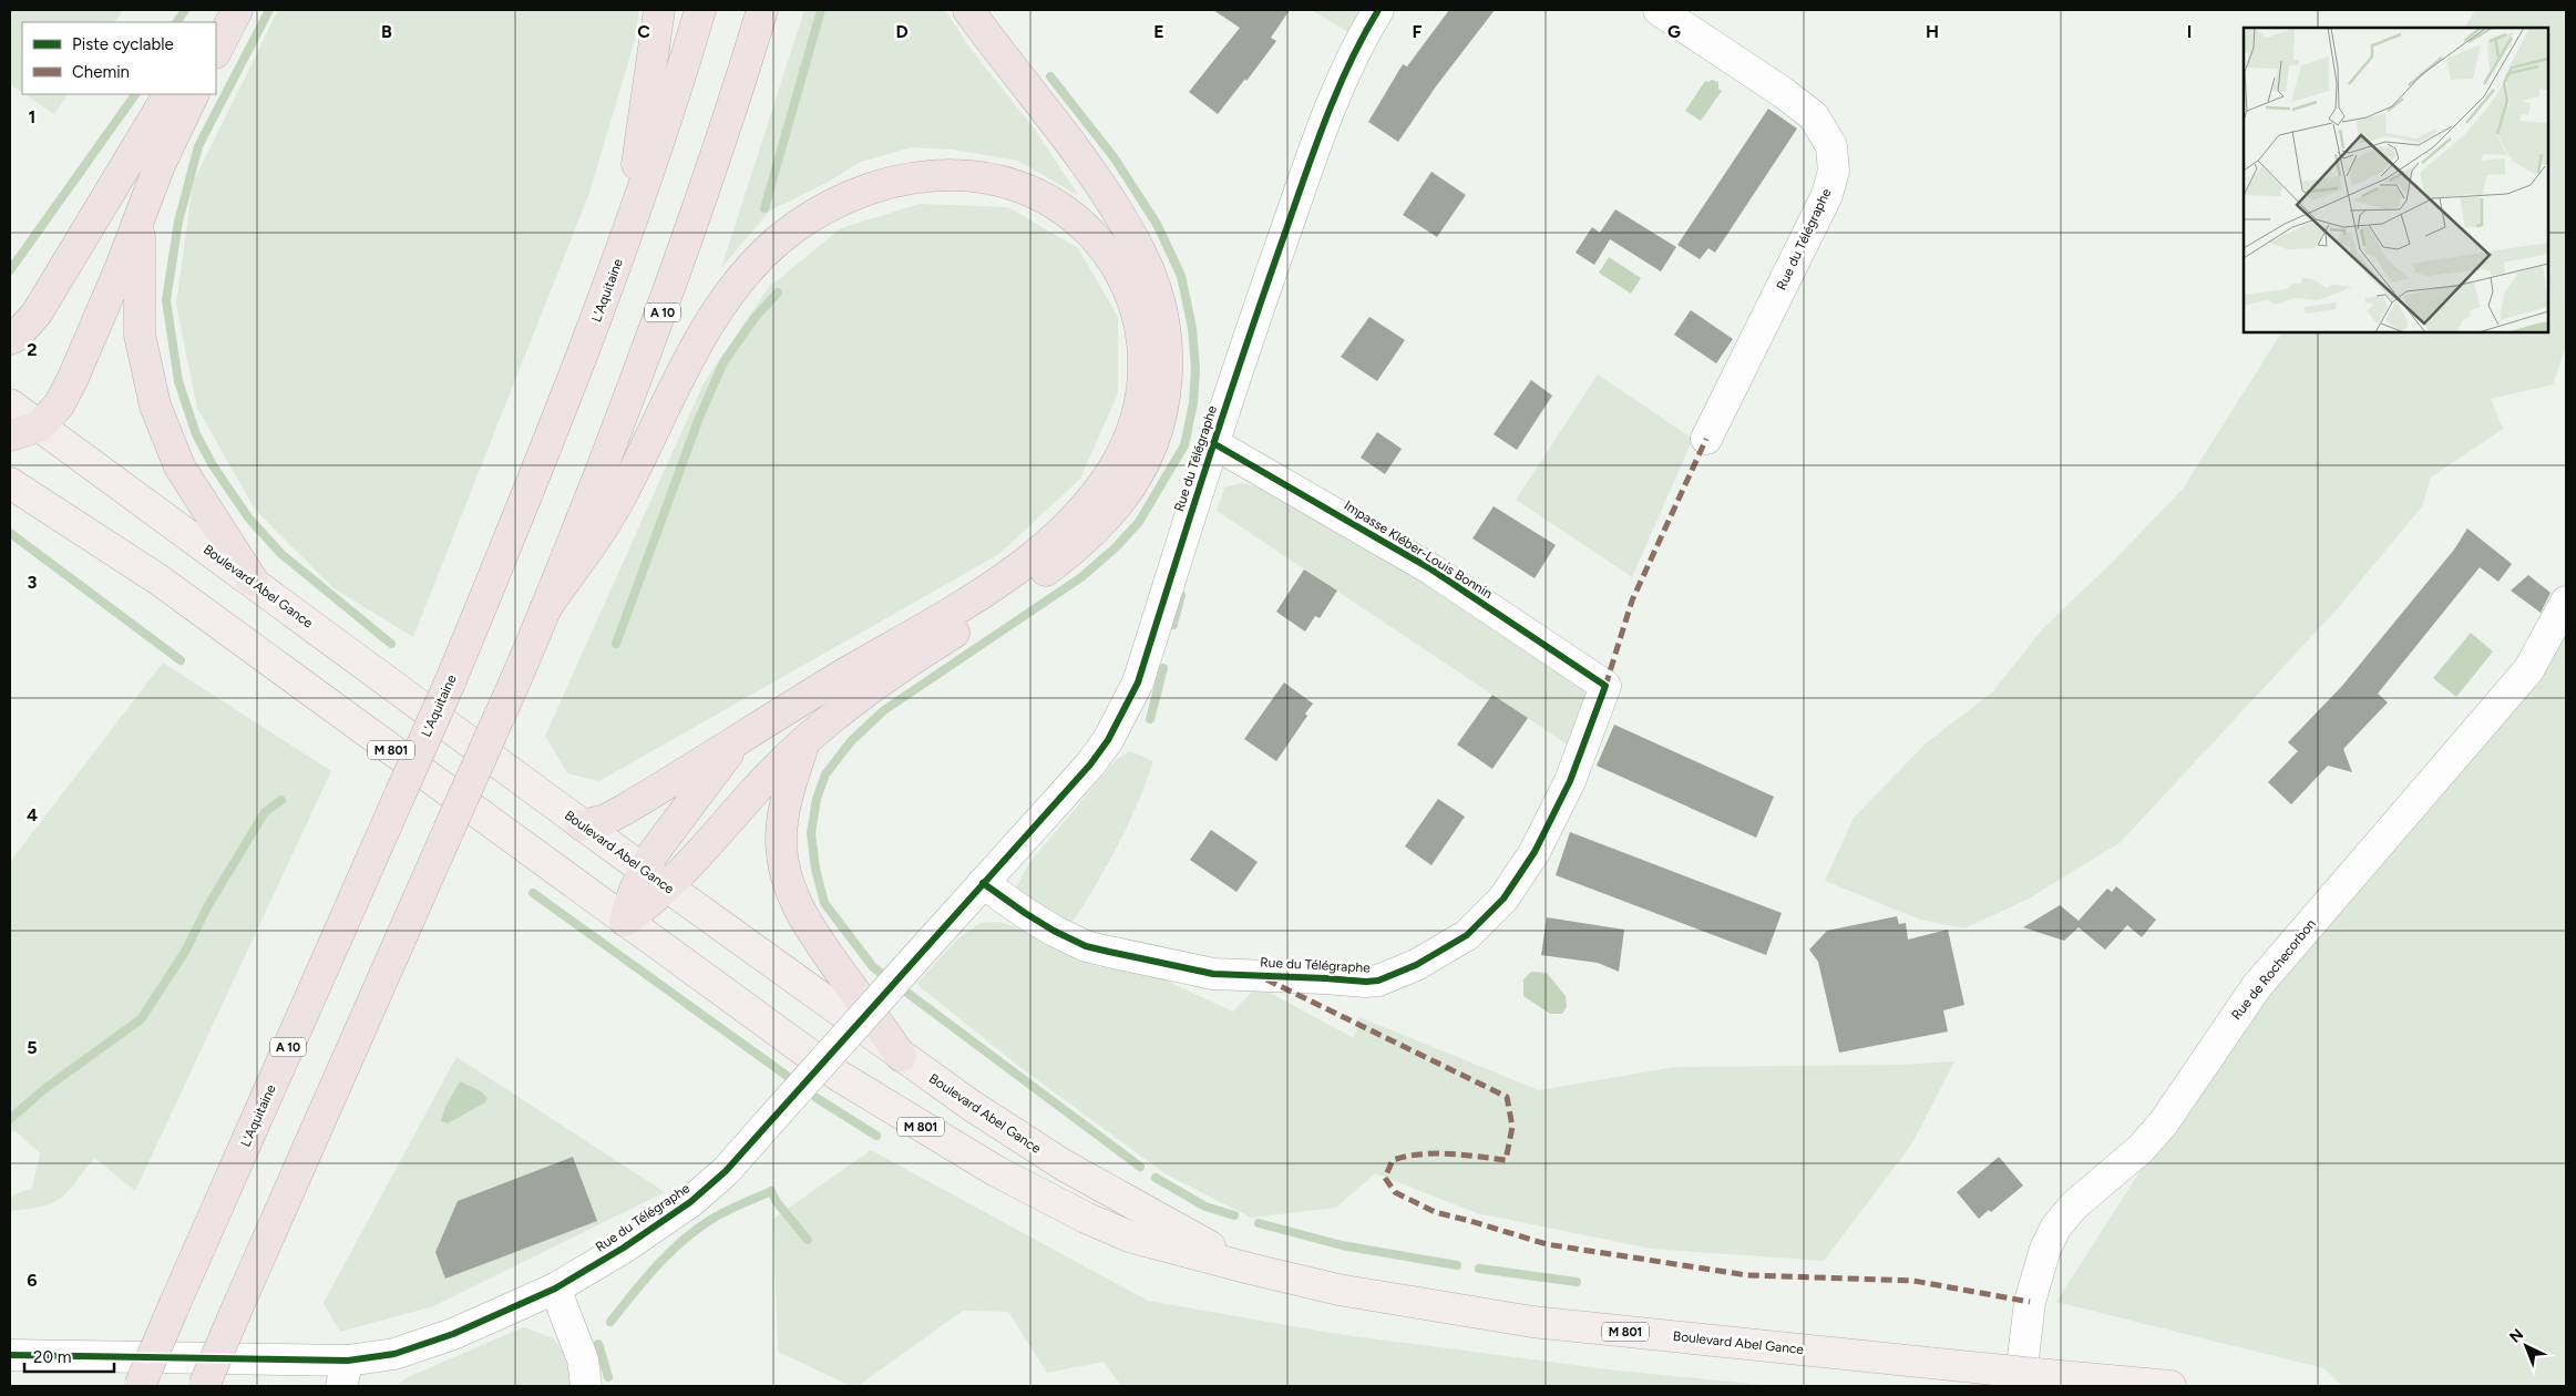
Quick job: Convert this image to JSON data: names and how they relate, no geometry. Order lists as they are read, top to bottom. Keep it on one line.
{"streets":{"highway":["L'Aquitaine","A 10"],"main road":["Boulevard Abel Gance","M 801"],"street":["Rue du Télégraphe","Impasse Kléber-Louis Bonnin","Rue de Rochecorbon"]},"crossings":[["Rue du Télégraphe","Impasse Kléber-Louis Bonnin"],["Boulevard Abel Gance","Rue de Rochecorbon"]],"legend":["Piste cyclable","Chemin"],"scale_bar":"20 m","north":"top left","grid":{"columns":["B","C","D","E","F","G","H","I"],"rows":["1","2","3","4","5","6"]}}
